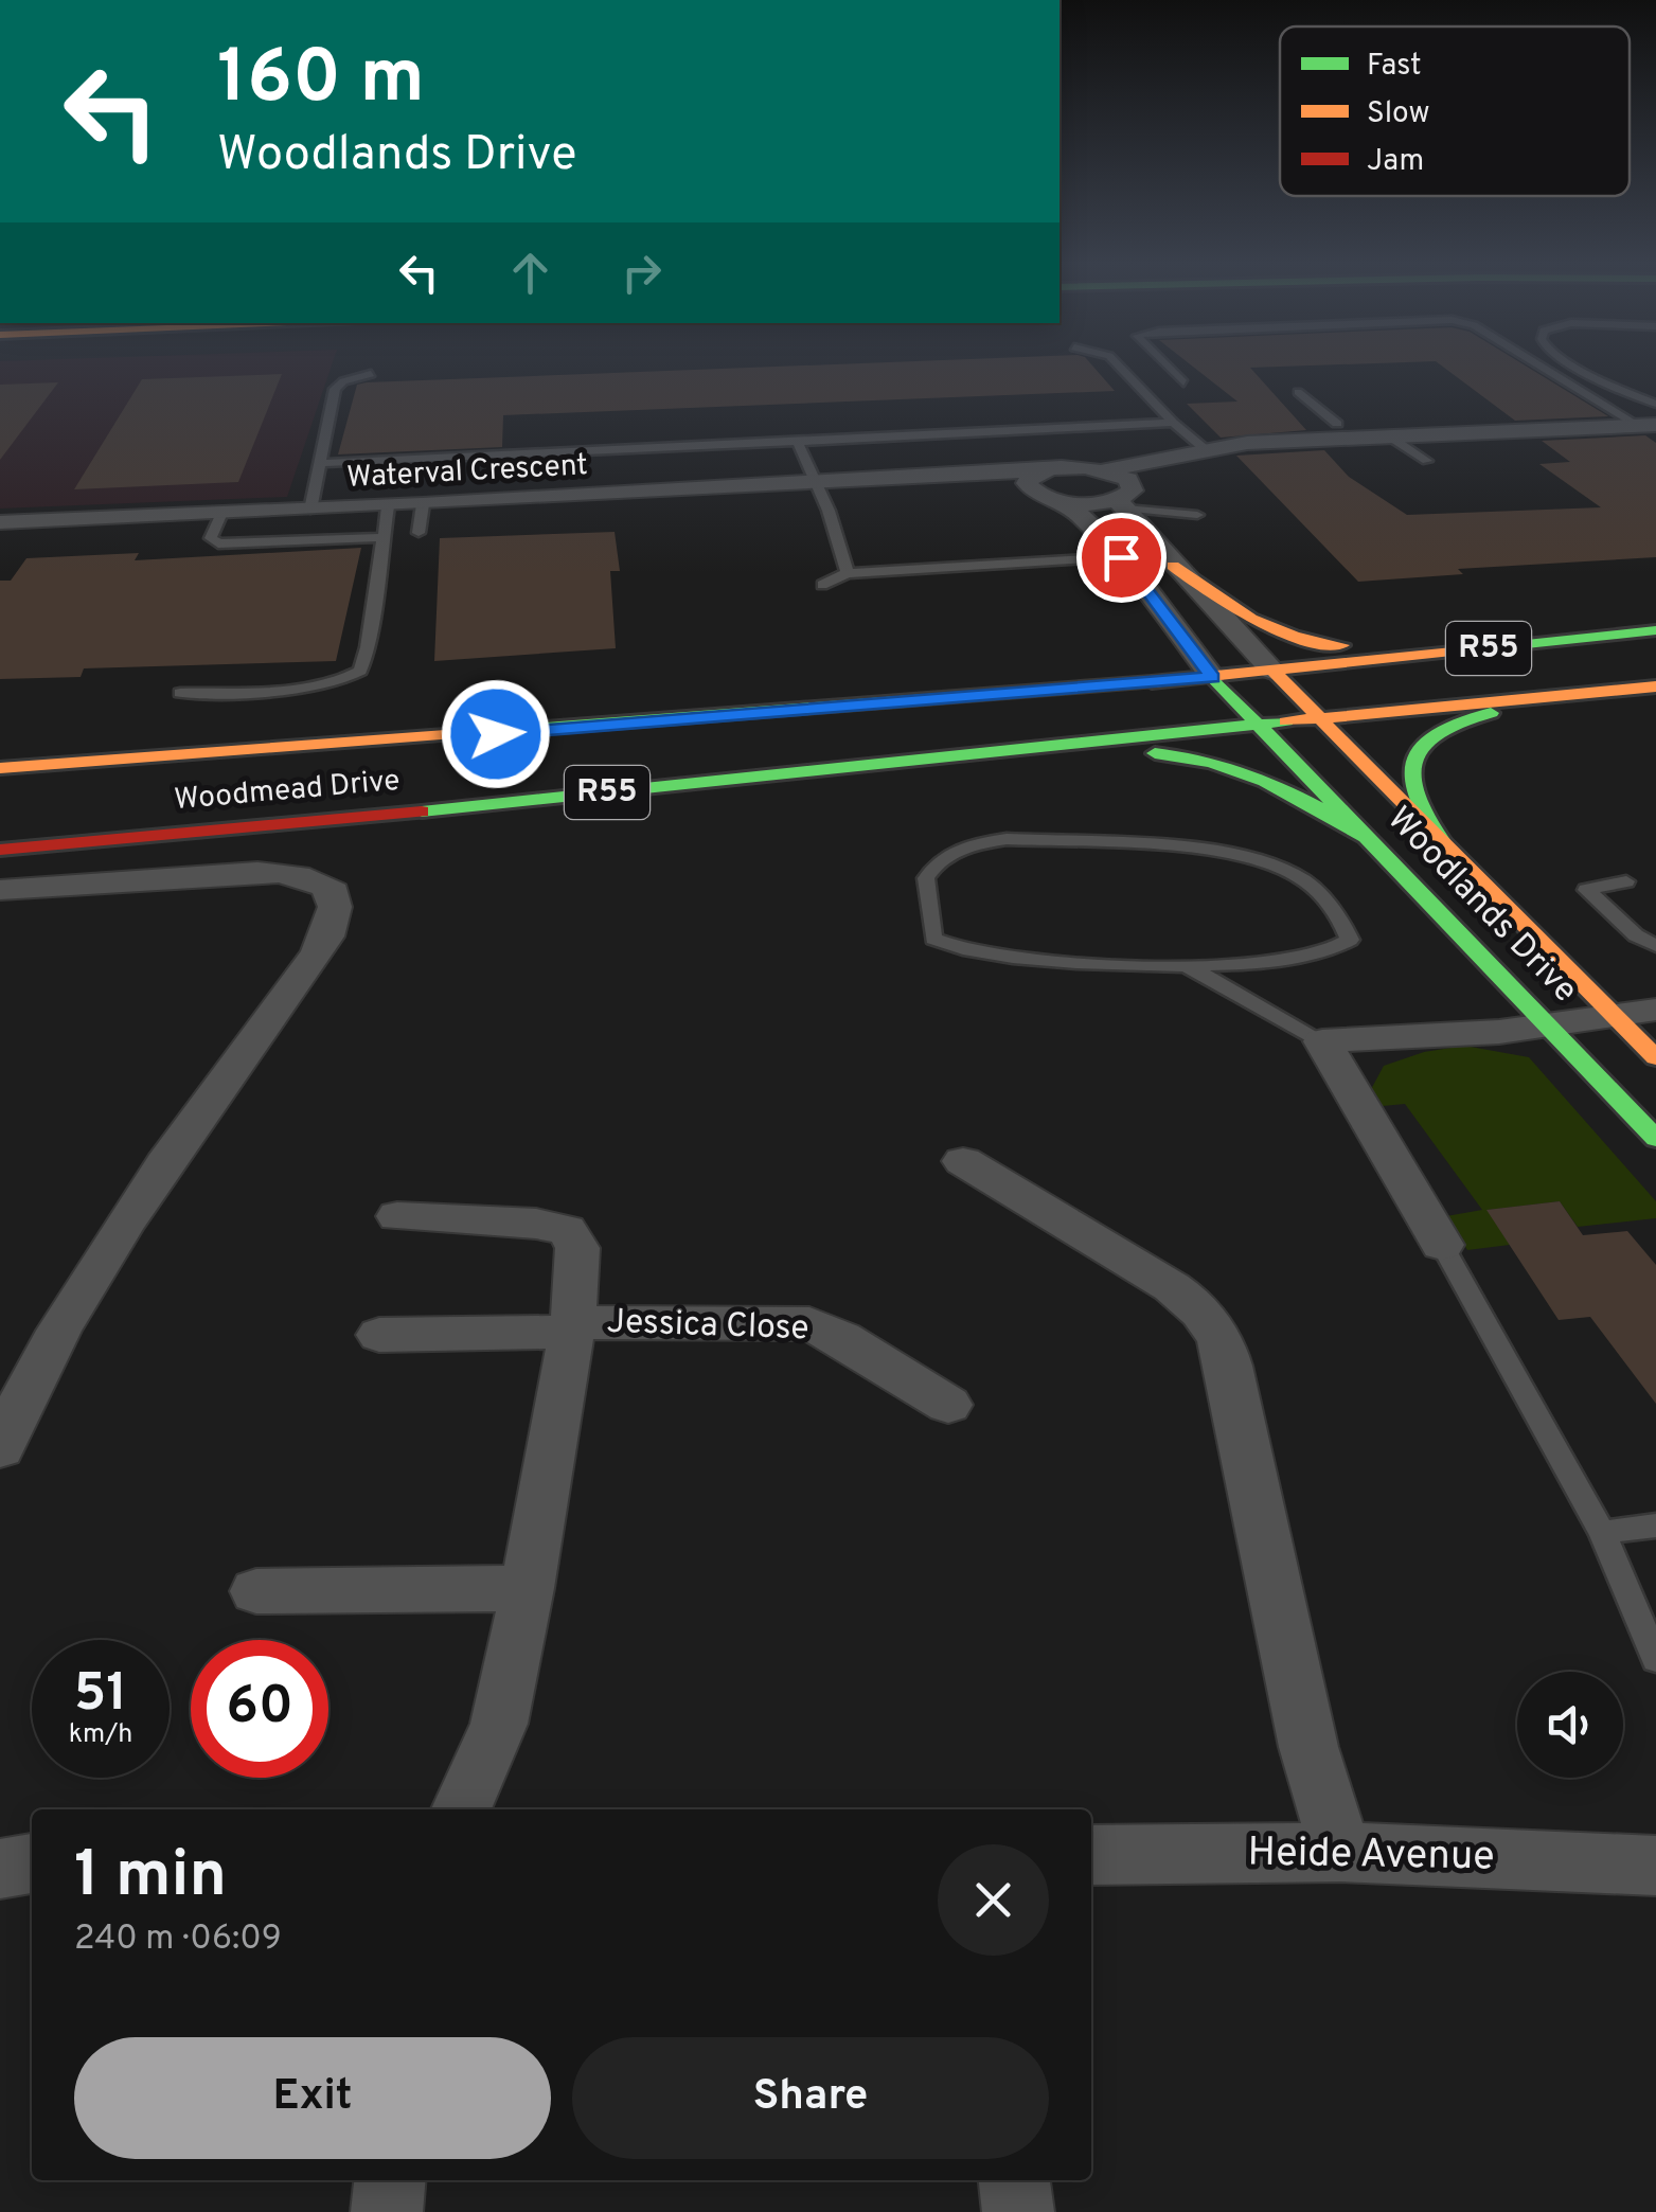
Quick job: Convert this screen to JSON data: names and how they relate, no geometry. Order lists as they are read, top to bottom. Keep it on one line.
{"streets":{"main road":["R55","Woodmead Drive","Woodlands Drive"],"street":["Waterval Crescent","Jessica Close","Heide Avenue"]},"crossings":[["Woodmead Drive","Woodlands Drive"]],"legend":["Fast","Slow","Jam"],"page":{"turn":["160 m","Woodlands Drive"],"speed":"51 km/h","limit":"60","heading":["1 min","240 m · 06:09"],"buttons":["Exit","Share"]}}
